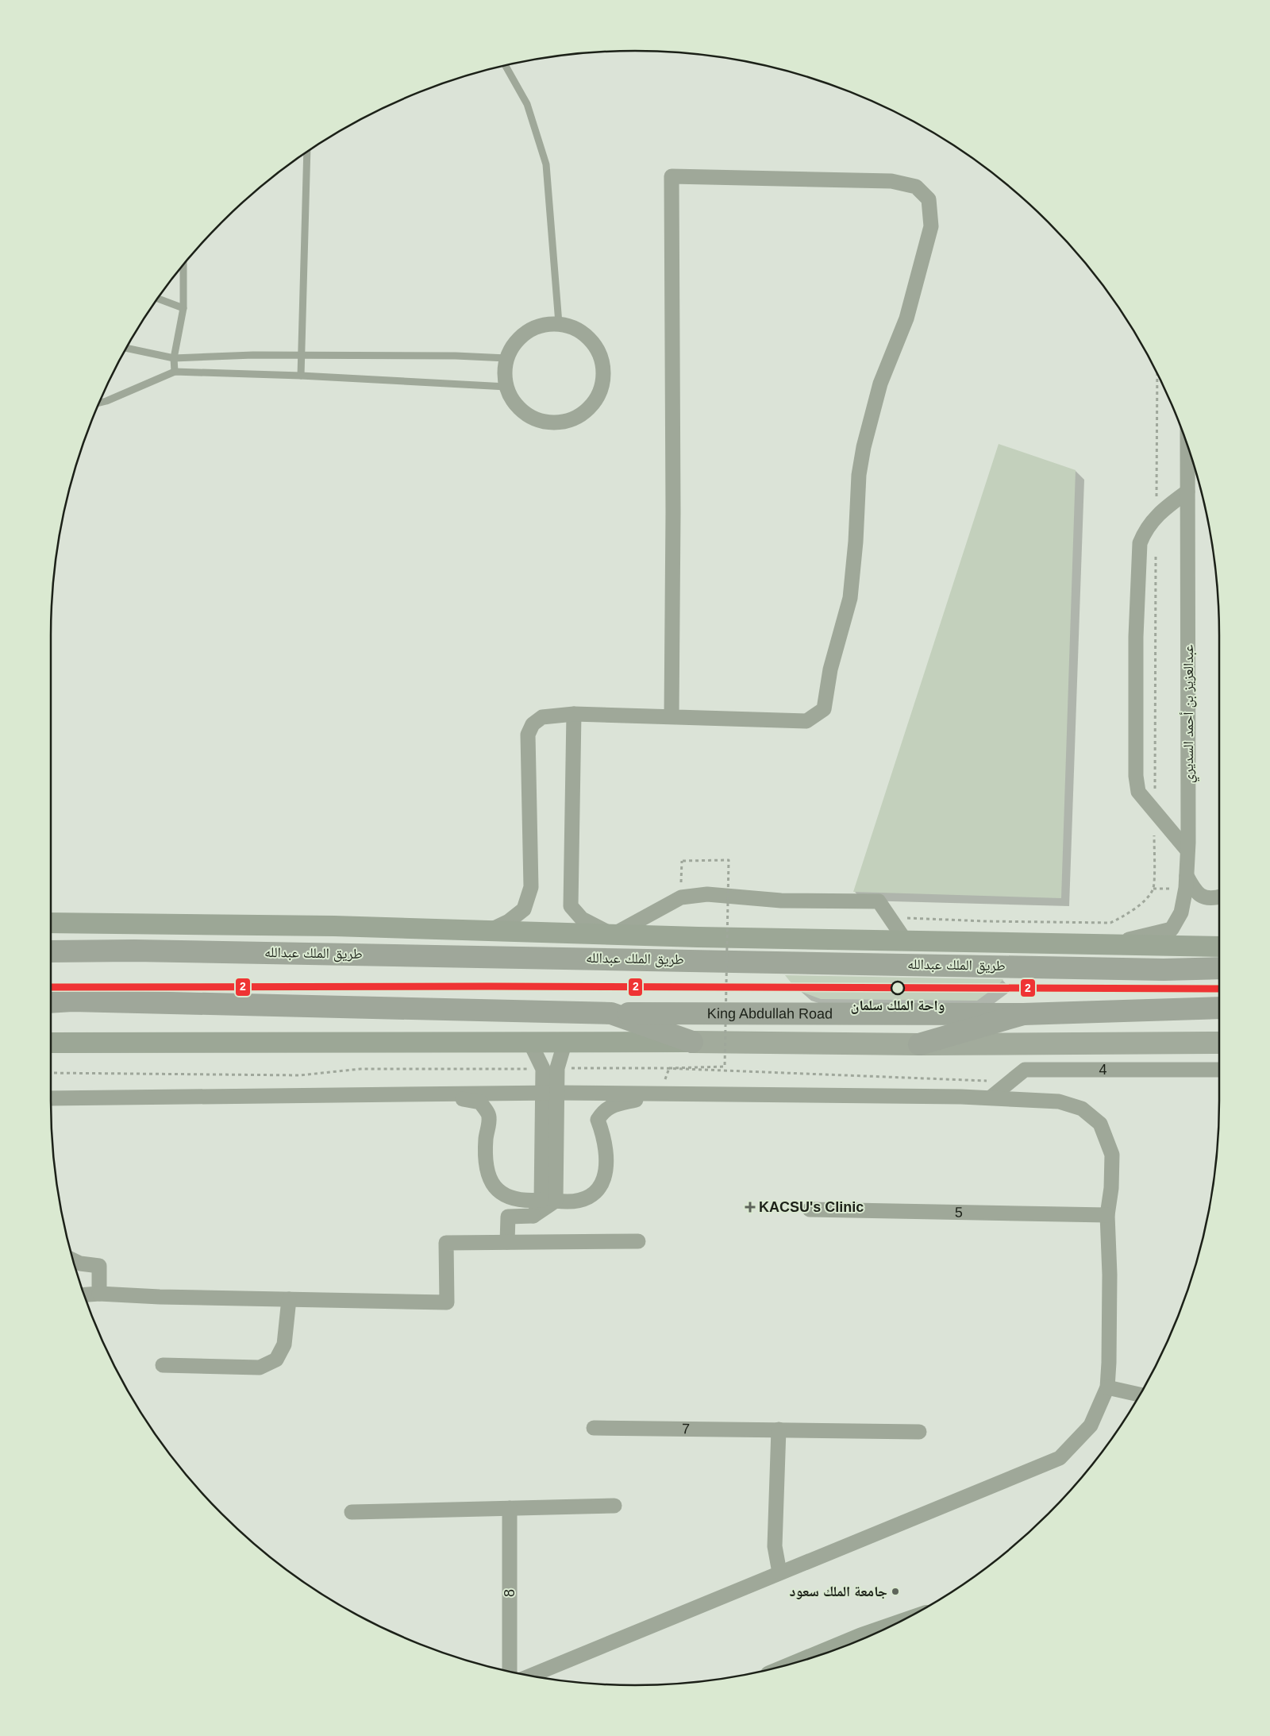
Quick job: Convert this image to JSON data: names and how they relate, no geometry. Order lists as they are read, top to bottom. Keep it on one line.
{"streets":{"highway":["طريق الملك عبدالله","King Abdullah Road"],"street":["عبدالعزيز بن أحمد السديري","4","5","7","8"]},"places":{"other":["واحة الملك سلمان","جامعة الملك سعود"],"health":["KACSU's Clinic"]},"lines":["transit line 2"]}
